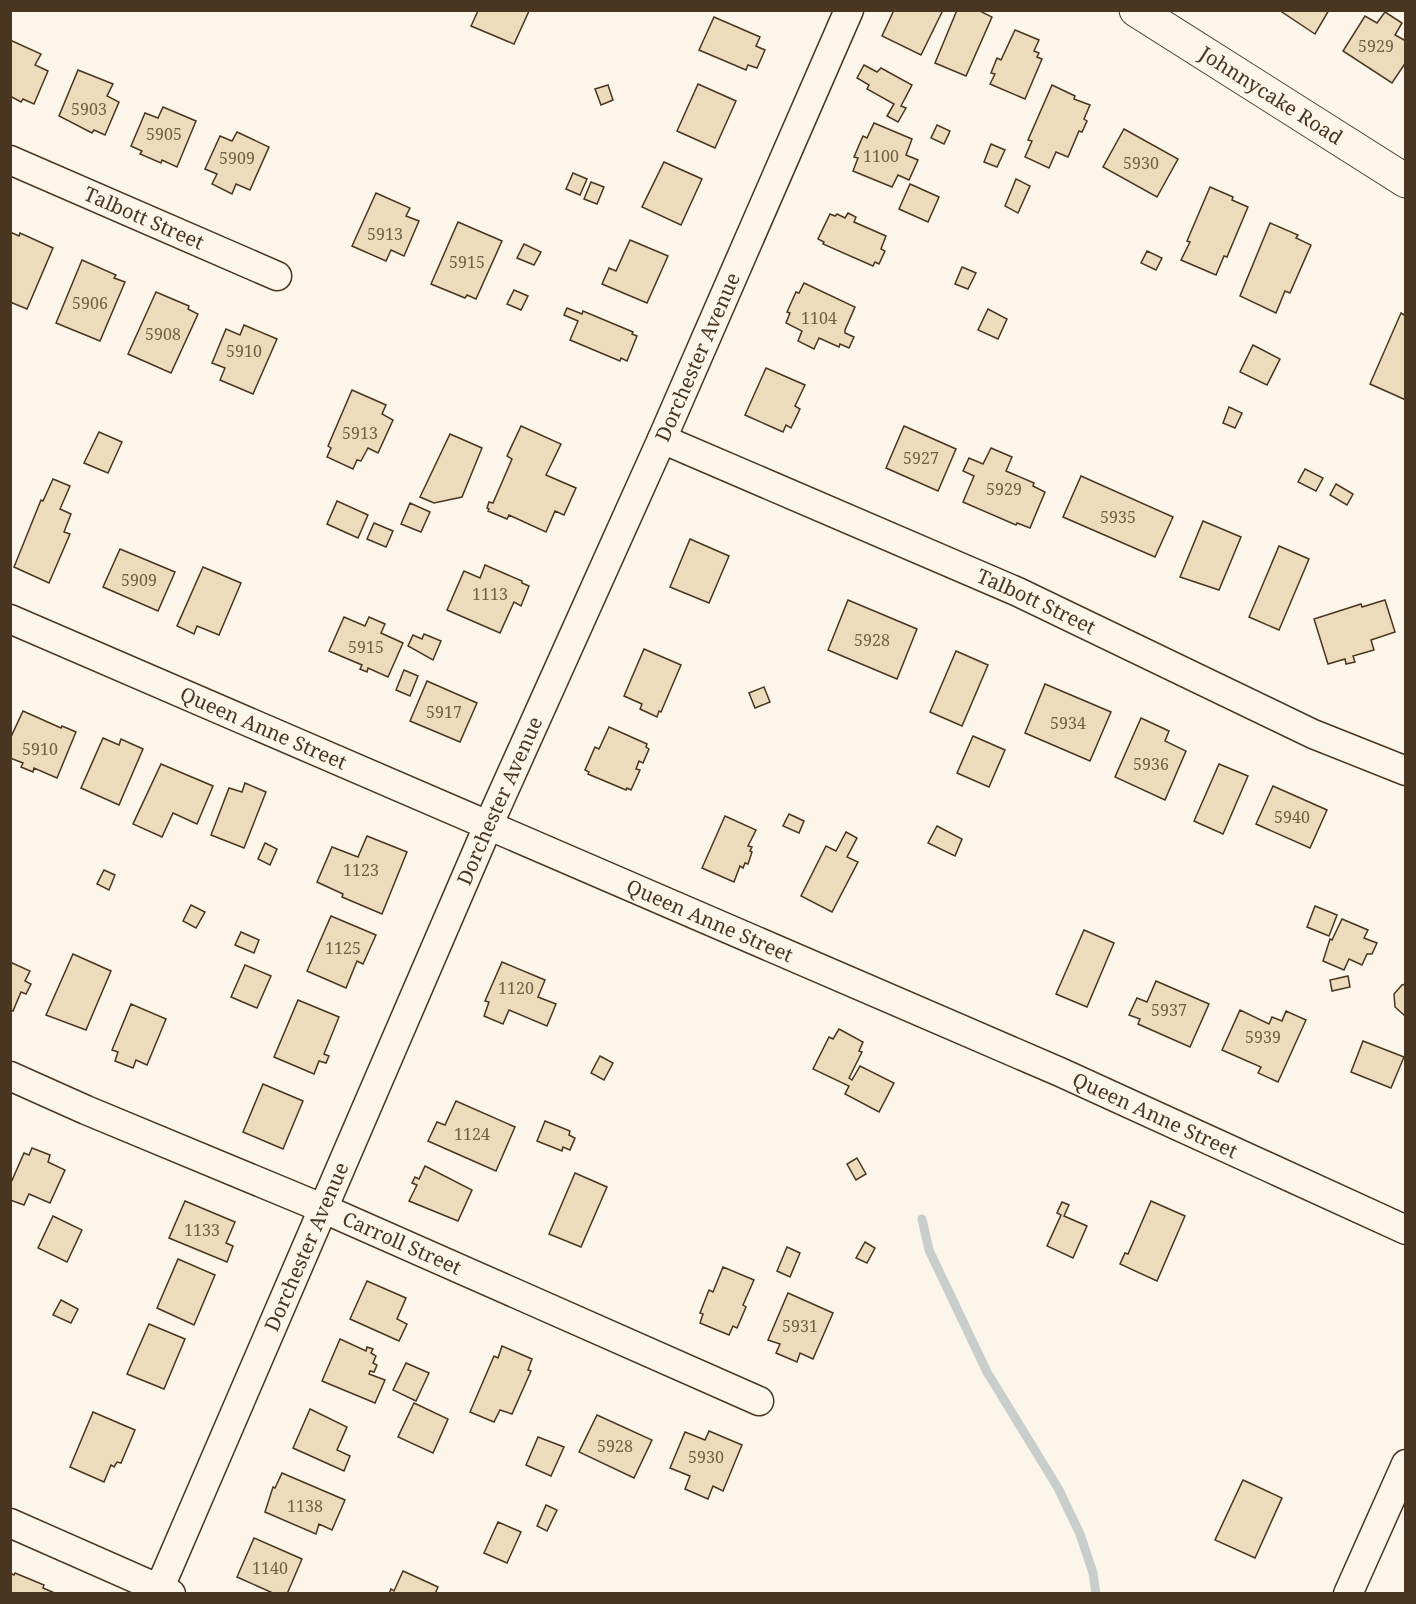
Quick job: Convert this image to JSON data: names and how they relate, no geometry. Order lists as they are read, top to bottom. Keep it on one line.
{"streets":{"main road":["Johnnycake Road"],"street":["Talbott Street","Dorchester Avenue","Queen Anne Street","Carroll Street"]},"crossings":[["Talbott Street","Dorchester Avenue"],["Dorchester Avenue","Queen Anne Street"],["Dorchester Avenue","Carroll Street"]],"house_numbers":["5929","5903","5905","1100","5909","5930","5913","5915","5906","1104","5908","5910","5913","5927","5929","5935","5909","1113","5928","5915","5917","5934","5910","5936","5940","1123","1125","1120","5937","5939","1124","1133","5931","5928","5930","1138","1140"]}
